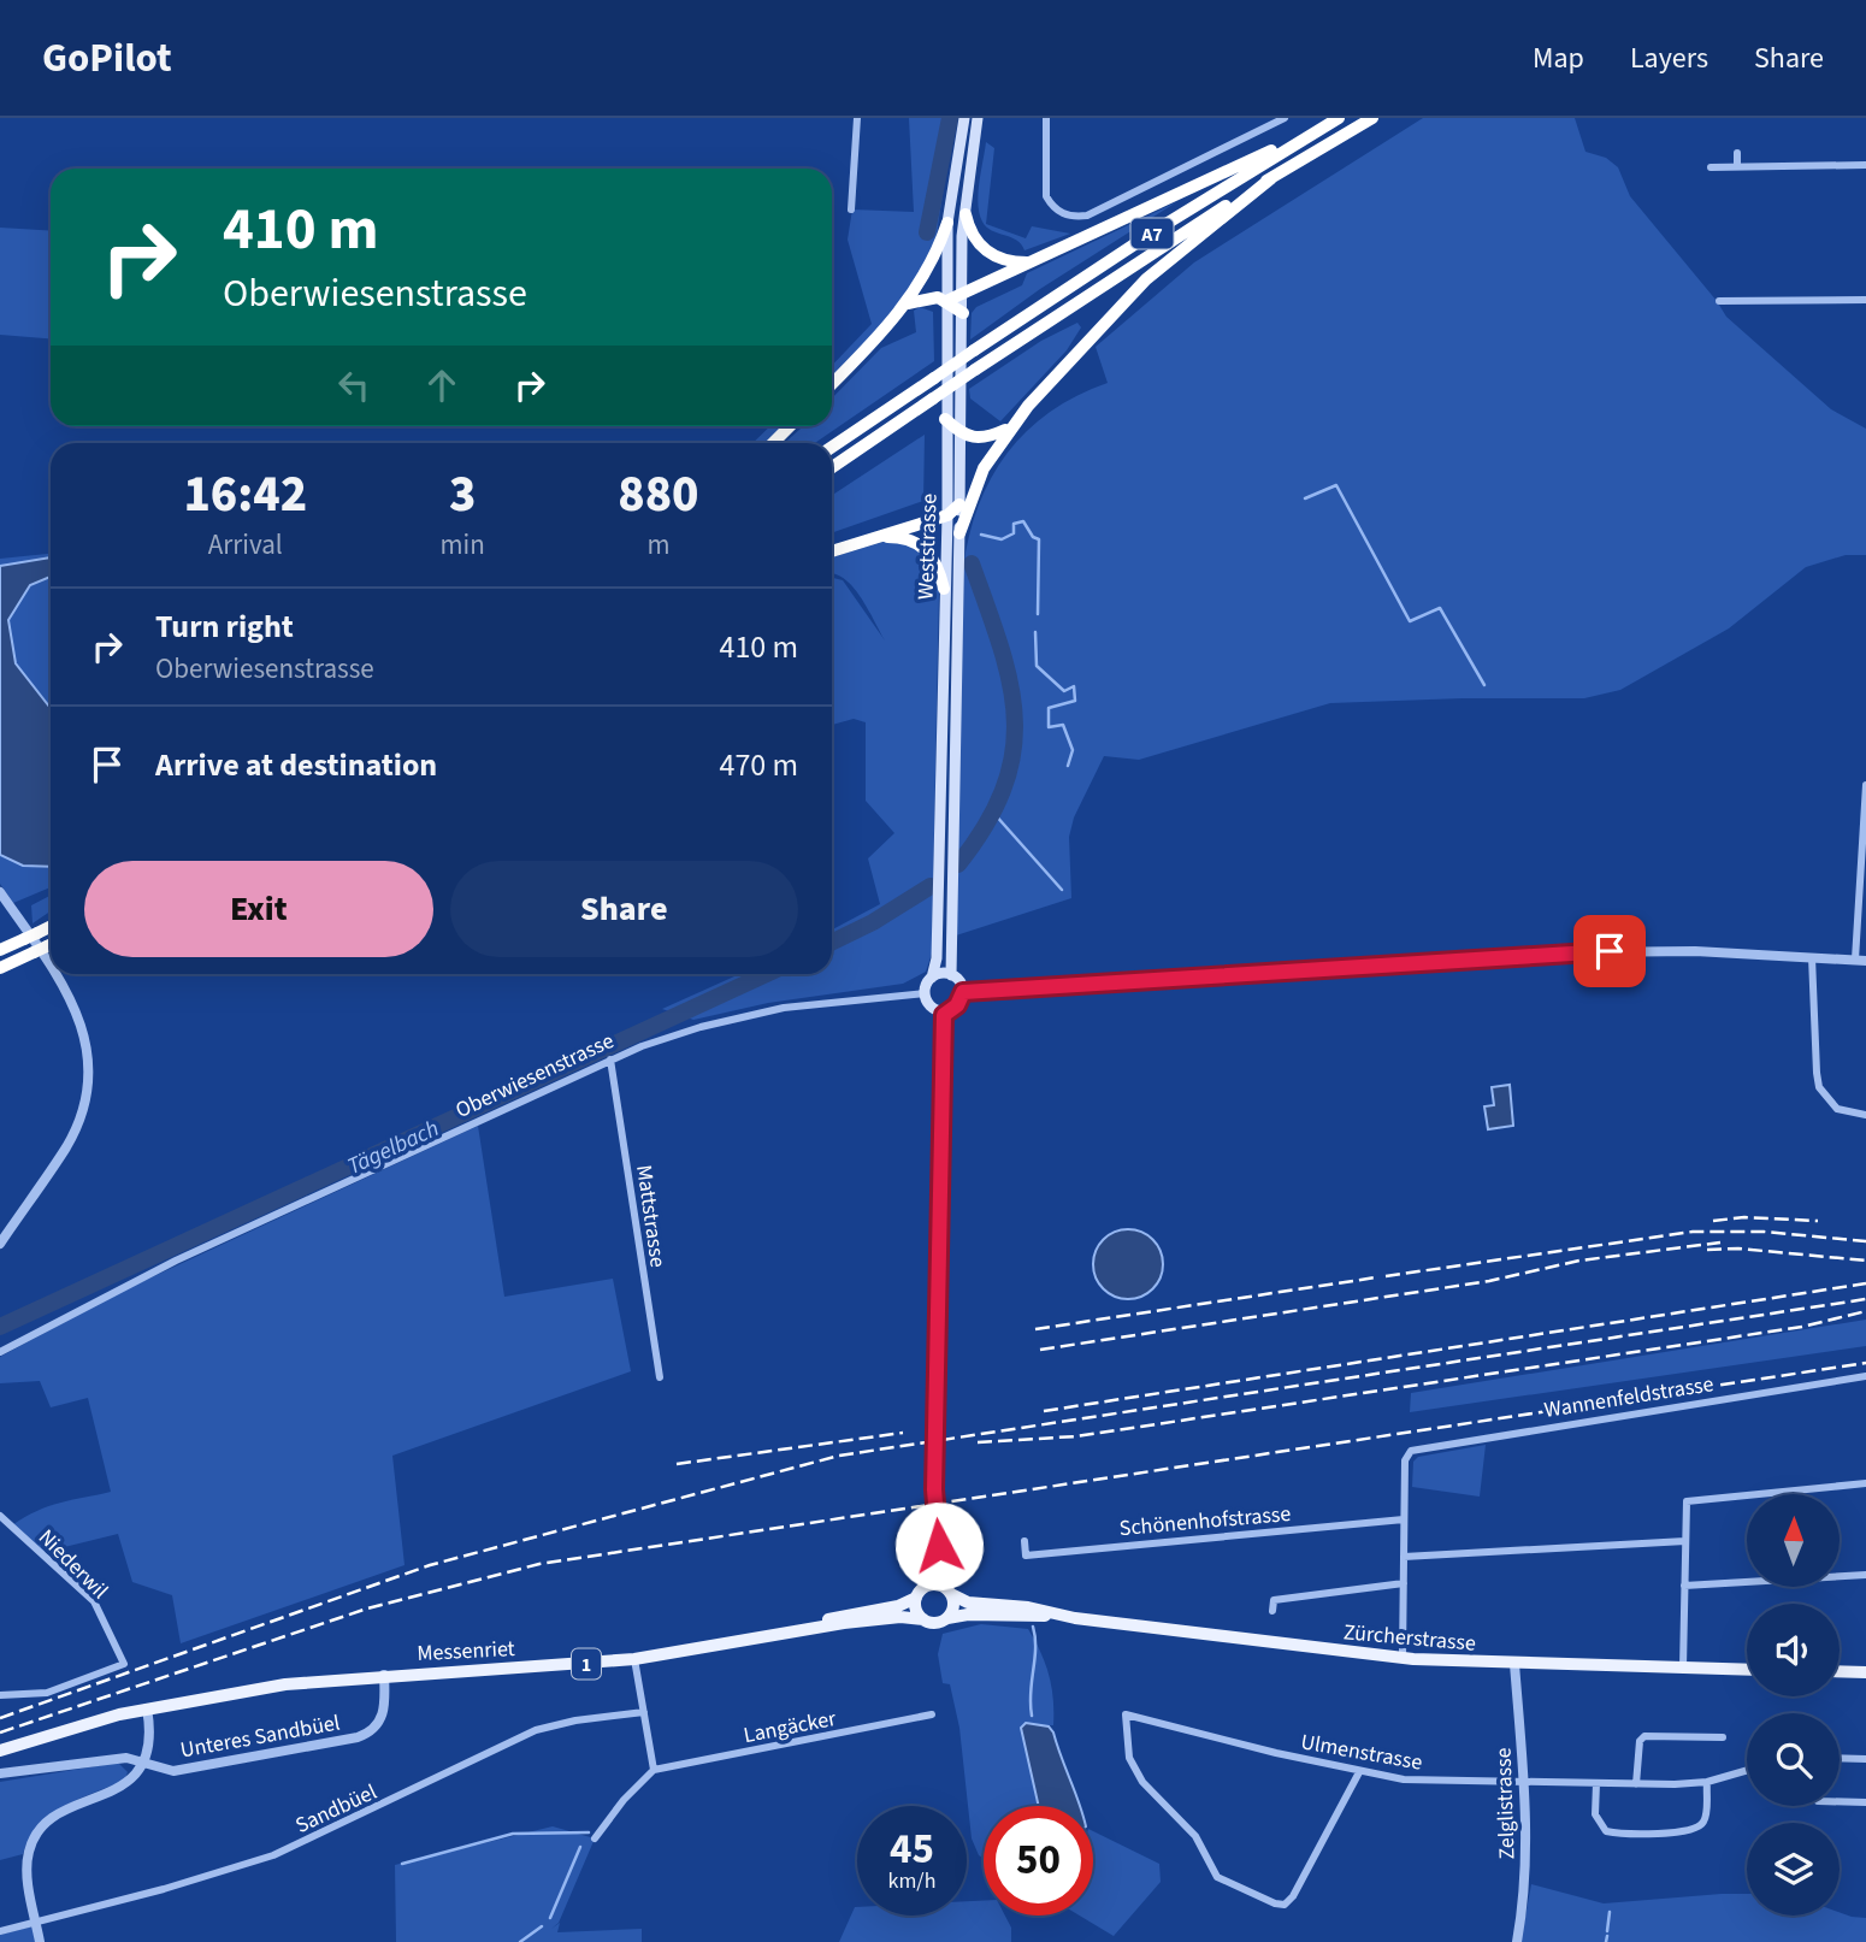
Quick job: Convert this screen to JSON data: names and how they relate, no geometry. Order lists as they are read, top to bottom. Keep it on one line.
{"streets":{"highway":["A7"],"main road":["Weststrasse","Zürcherstrasse","Messenriet","1"],"street":["Oberwiesenstrasse","Mattstrasse","Wannenfeldstrasse","Schönenhofstrasse","Niederwil","Langäcker","Unteres Sandbüel","Ulmenstrasse","Zelglistrasse","Sandbüel"]},"crossings":[["A7","Weststrasse"],["Weststrasse","Oberwiesenstrasse"],["Oberwiesenstrasse","Mattstrasse"],["Wannenfeldstrasse","Schönenhofstrasse"],["Zürcherstrasse","Messenriet"],["Zürcherstrasse","Zelglistrasse"],["Messenriet","1"],["Messenriet","Unteres Sandbüel"],["1","Unteres Sandbüel"],["Ulmenstrasse","Zelglistrasse"]],"water":["Tägelbach"],"north":"top","page":{"header":"GoPilot","nav":["Map","Layers","Share"],"turn":["410 m","Oberwiesenstrasse"],"eta":["16:42","Arrival","3","min","880","m"],"list":[{"name":"Turn right","note":"Oberwiesenstrasse","value":"410 m"},{"name":"Arrive at destination","value":"470 m"}],"buttons":["Exit","Share"],"speed":"45 km/h","limit":"50"}}
